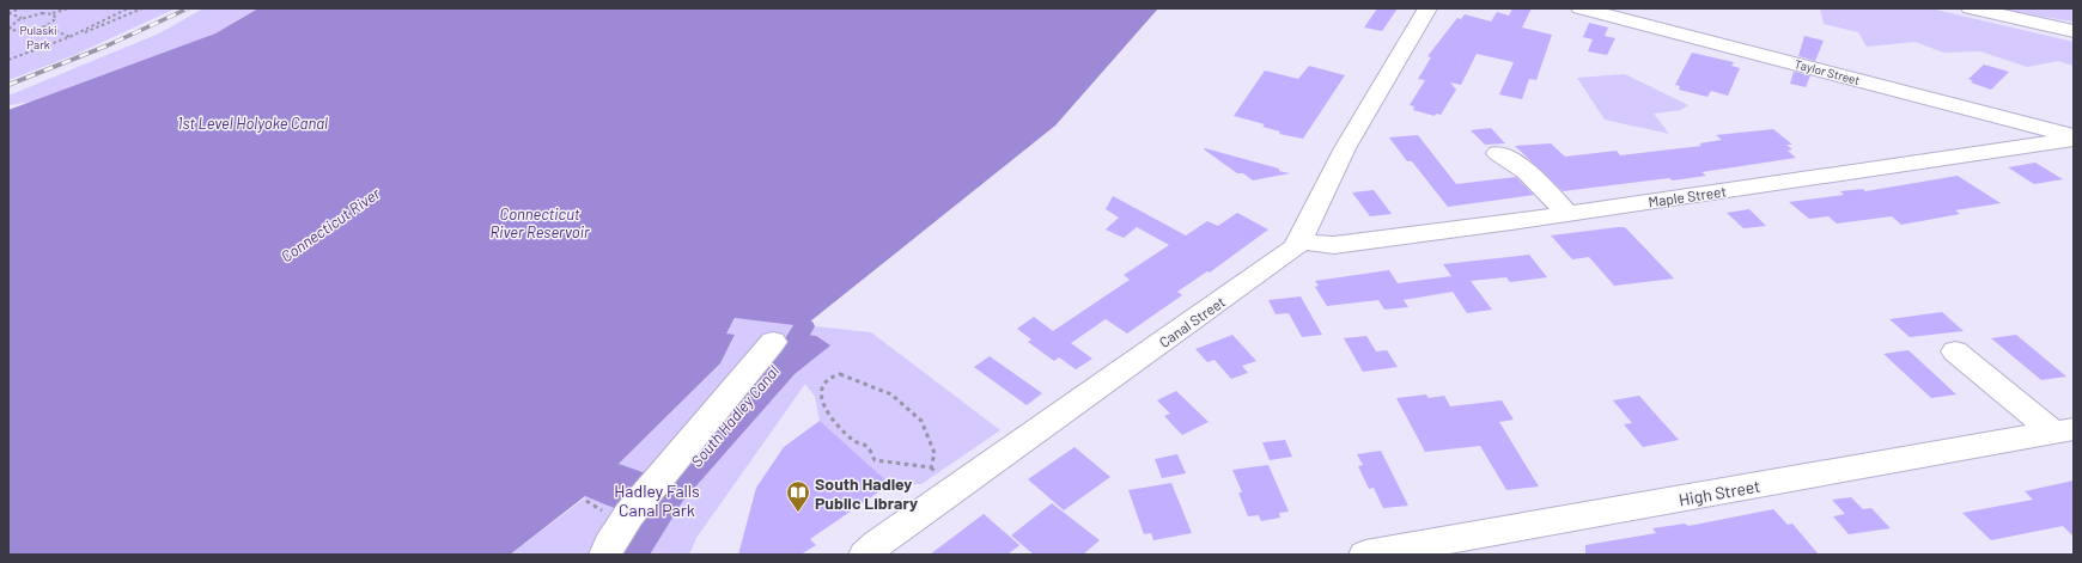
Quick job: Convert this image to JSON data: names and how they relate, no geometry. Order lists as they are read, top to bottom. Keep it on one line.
{"streets":{"street":["Taylor Street","Maple Street","Canal Street","High Street"]},"crossings":[["Taylor Street","Maple Street"],["Maple Street","Canal Street"]],"water":["1st Level Holyoke Canal","Connecticut River Reservoir","Connecticut River","South Hadley Canal"],"parks":["Pulaski Park","Hadley Falls Canal Park"],"places":{"library":["South Hadley Public Library"]}}
